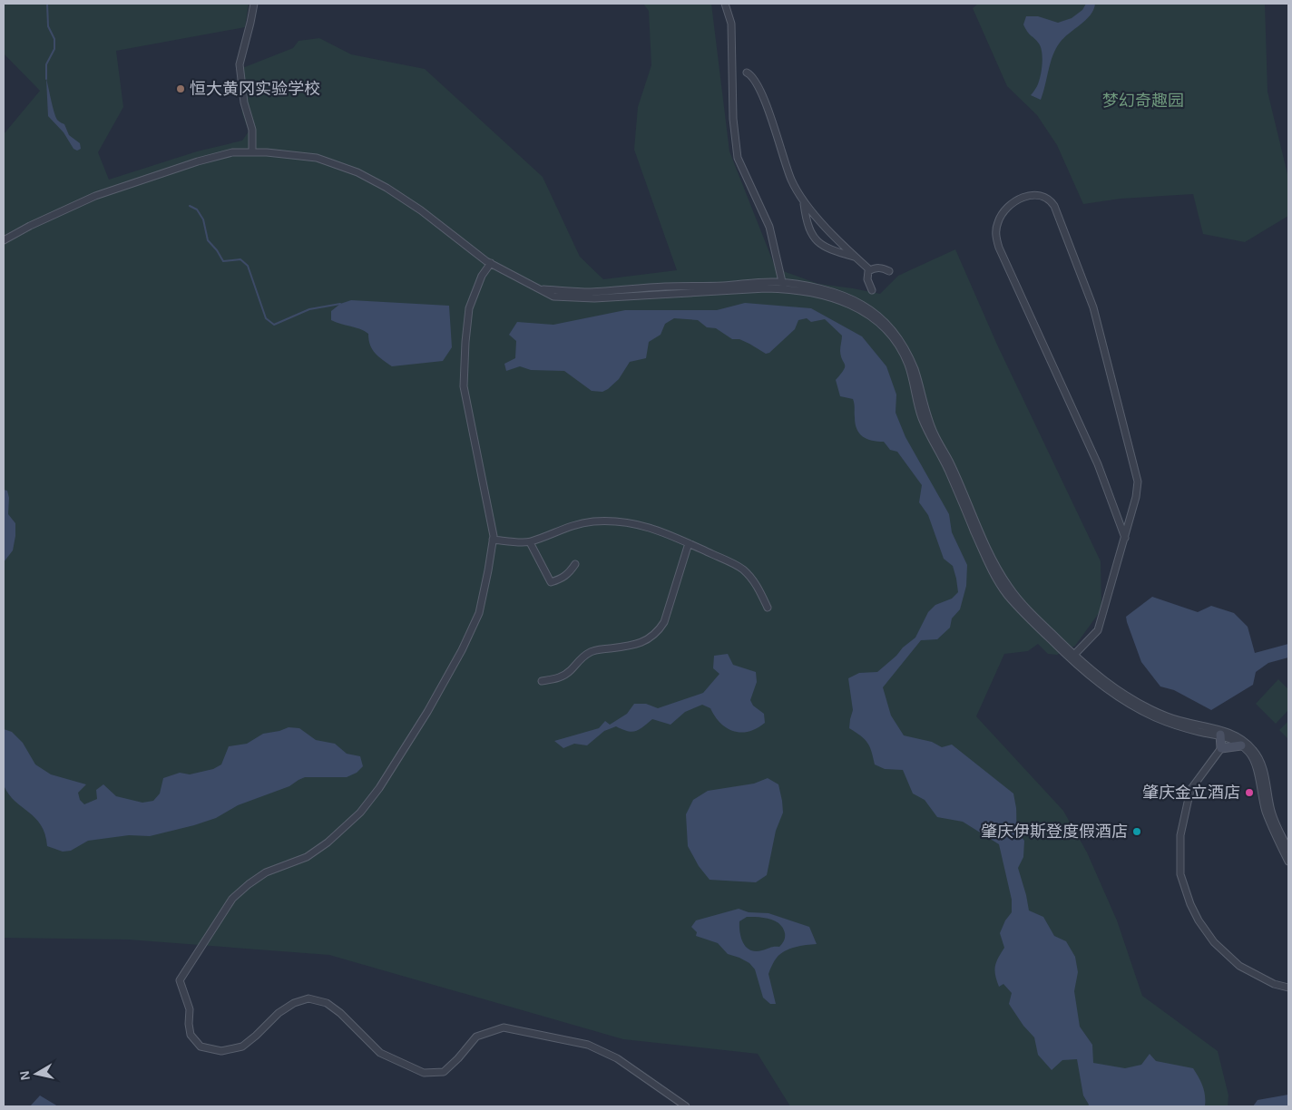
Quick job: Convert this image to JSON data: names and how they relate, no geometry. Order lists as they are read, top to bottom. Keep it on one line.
{"parks":["梦幻奇趣园"],"places":["恒大黄冈实验学校","肇庆金立酒店","肇庆伊斯登度假酒店"],"north":"left"}
